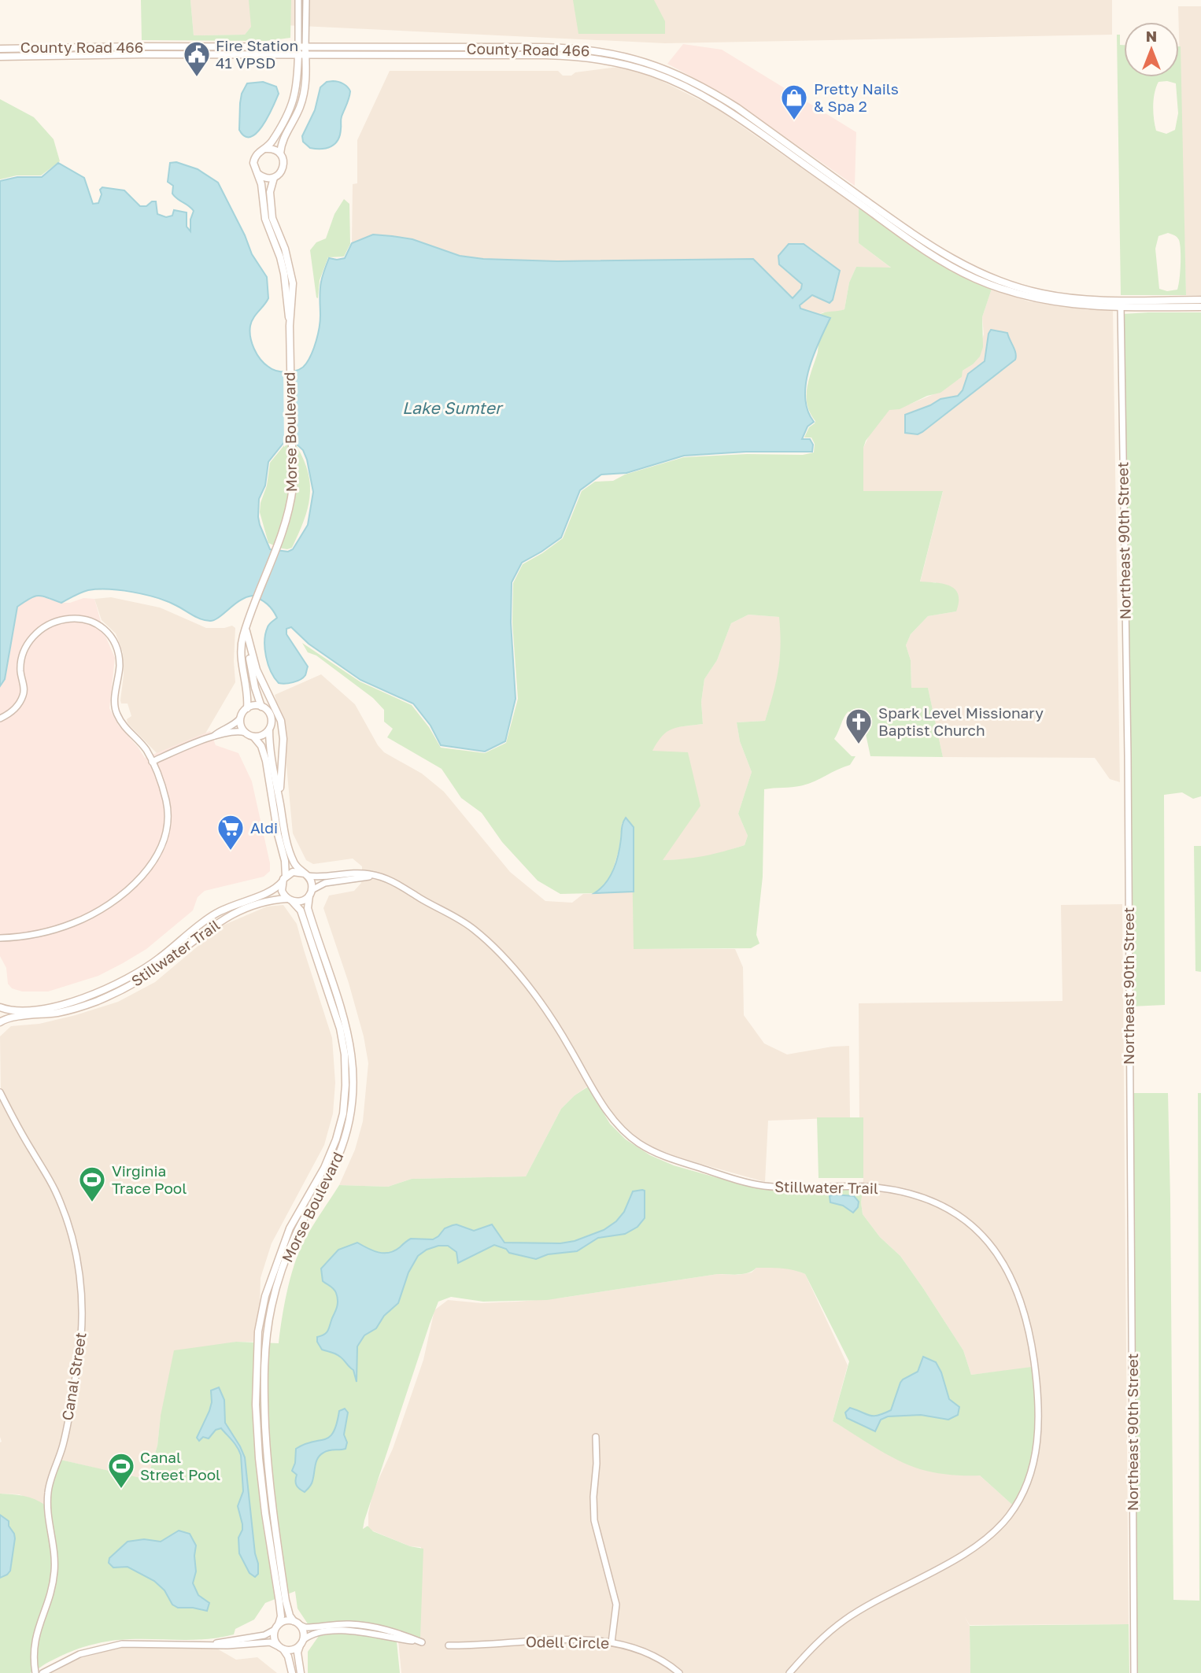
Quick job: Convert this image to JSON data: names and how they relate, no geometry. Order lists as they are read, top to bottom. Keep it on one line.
{"streets":{"main road":["County Road 466","Morse Boulevard","Stillwater Trail"],"street":["Northeast 90th Street","Canal Street","Odell Circle"]},"crossings":[["County Road 466","Northeast 90th Street"],["Morse Boulevard","Stillwater Trail"]],"water":["Lake Sumter"],"places":{"public building":["Fire Station 41 VPSD"],"shop":["Pretty Nails & Spa 2"],"church":["Spark Level Missionary Baptist Church"],"supermarket":["Aldi"],"sports":["Virginia Trace Pool","Canal Street Pool"]},"north":"top"}
